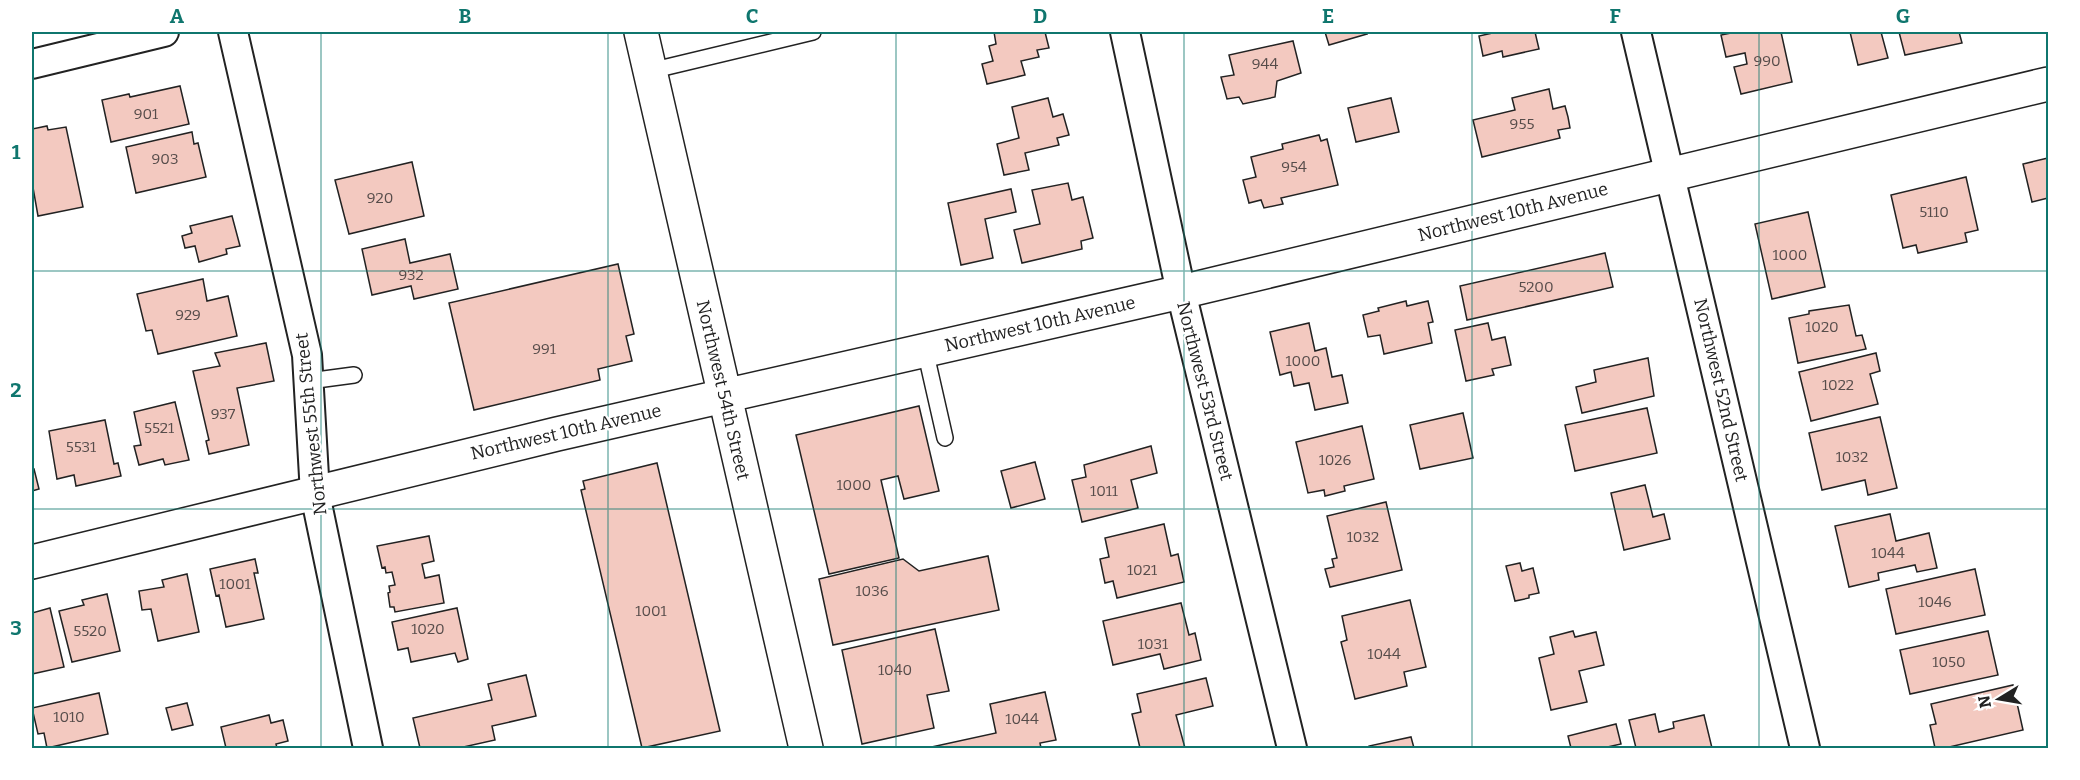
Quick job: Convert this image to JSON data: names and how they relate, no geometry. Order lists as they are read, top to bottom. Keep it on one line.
{"streets":{"street":["Northwest 10th Avenue","Northwest 54th Street","Northwest 52nd Street","Northwest 53rd Street","Northwest 55th Street"]},"crossings":[["Northwest 10th Avenue","Northwest 54th Street"],["Northwest 10th Avenue","Northwest 52nd Street"],["Northwest 10th Avenue","Northwest 53rd Street"],["Northwest 10th Avenue","Northwest 55th Street"]],"house_numbers":["990","944","901","955","903","954","920","5110","1000","932","5200","929","1020","991","1000","1022","937","5521","5531","1032","1026","1000","1011","1032","1044","1021","1001","1036","1046","1001","1020","5520","1031","1044","1050","1040","1010","1044"],"north":"left","grid":{"columns":["A","B","C","D","E","F","G"],"rows":["1","2","3"]}}
